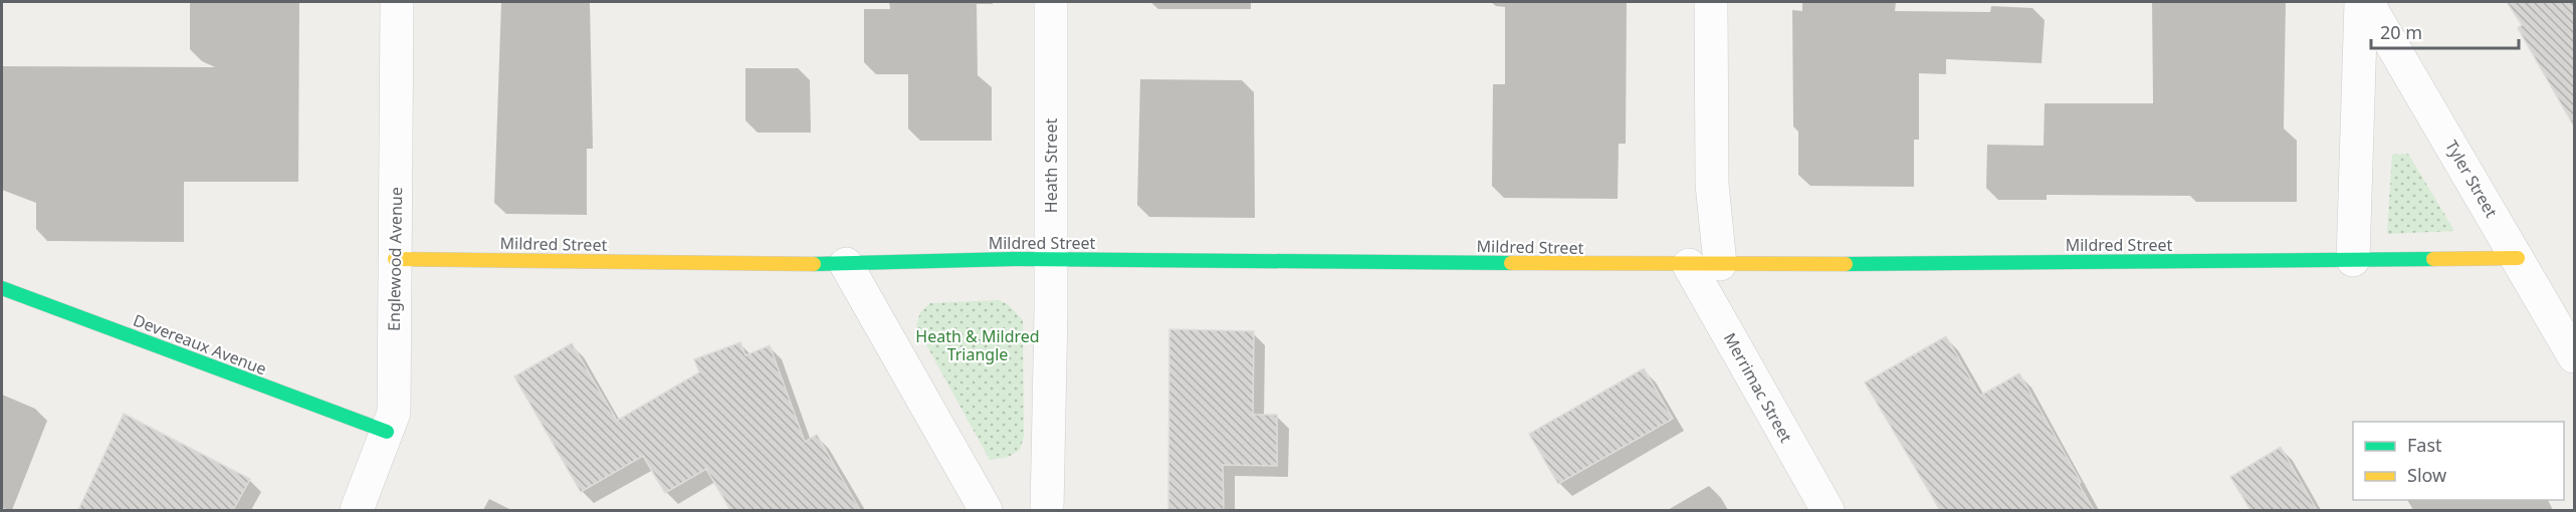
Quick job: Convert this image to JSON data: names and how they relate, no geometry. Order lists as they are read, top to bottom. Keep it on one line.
{"streets":{"street":["Heath Street","Tyler Street","Mildred Street","Englewood Avenue","Devereaux Avenue","Merrimac Street"]},"crossings":[["Heath Street","Mildred Street"],["Tyler Street","Mildred Street"],["Mildred Street","Englewood Avenue"],["Mildred Street","Merrimac Street"],["Englewood Avenue","Devereaux Avenue"]],"parks":["Heath & Mildred Triangle"],"legend":["Fast","Slow"],"scale_bar":"20 m"}
